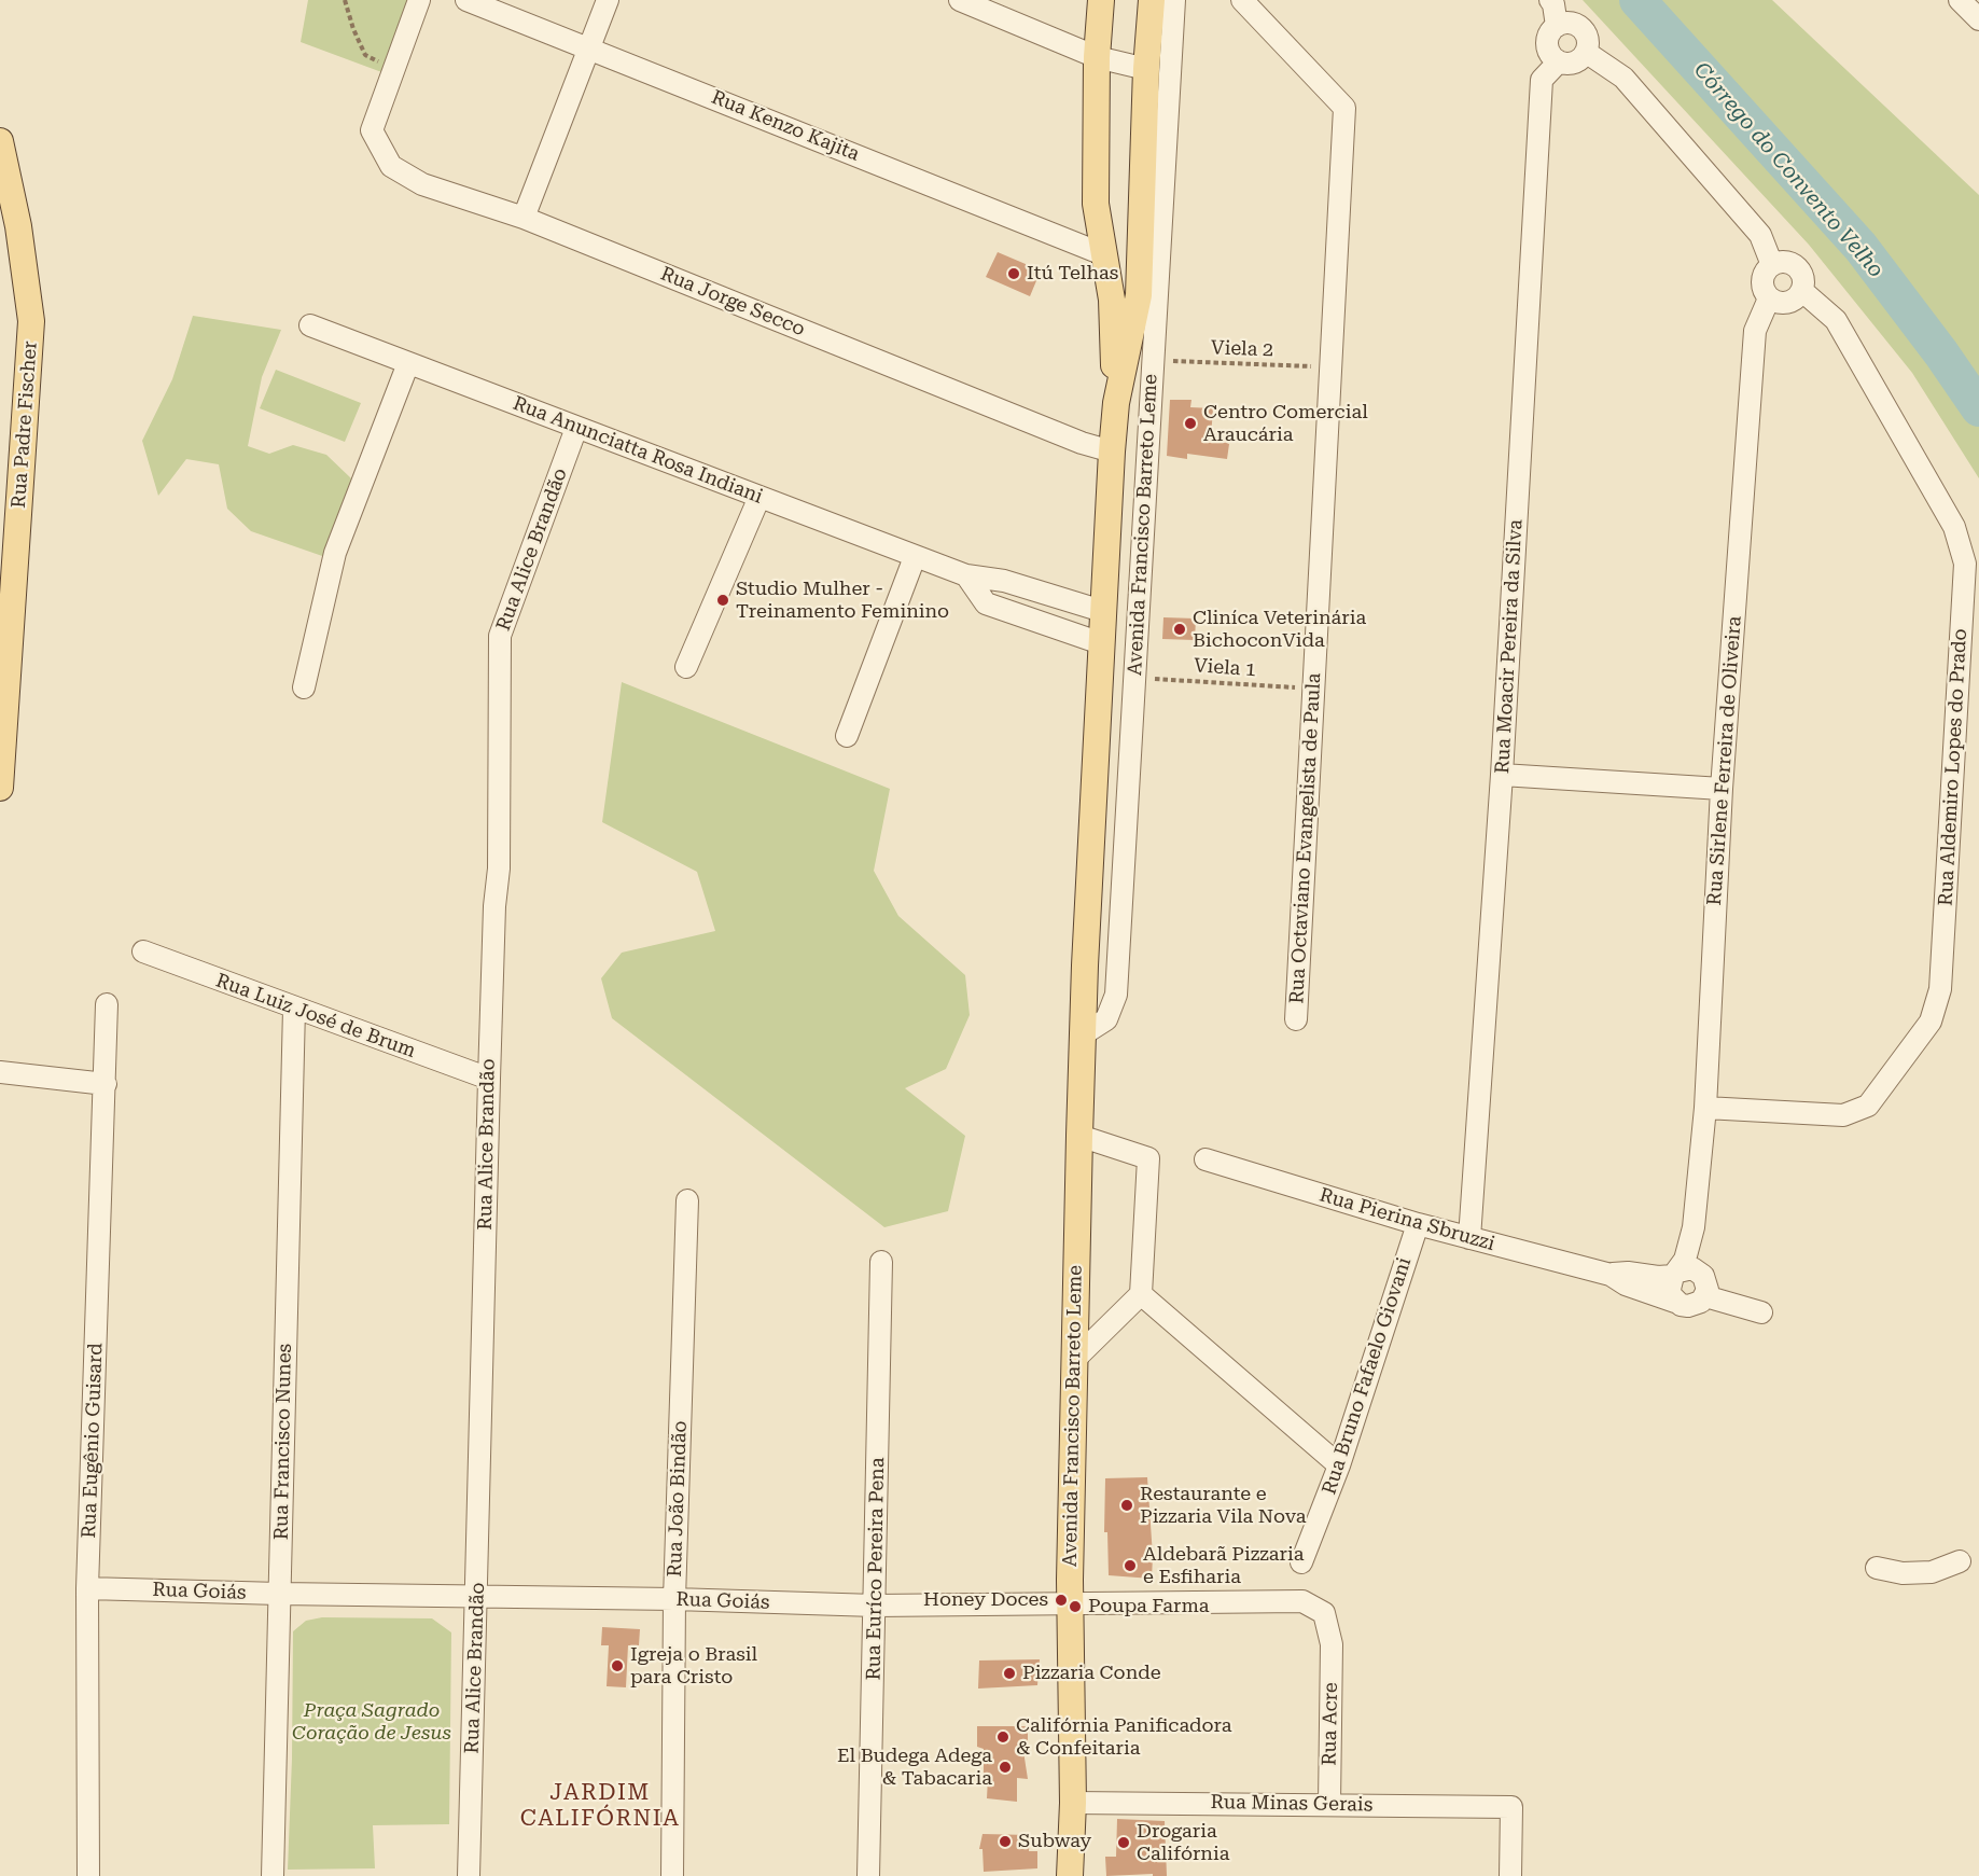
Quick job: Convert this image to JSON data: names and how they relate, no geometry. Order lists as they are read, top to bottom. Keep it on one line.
{"streets":{"main road":["Rua Padre Fischer","Avenida Francisco Barreto Leme"],"street":["Rua Kenzo Kajita","Rua Jorge Secco","Rua Anunciatta Rosa Indiani","Rua Alice Brandão","Rua Moacir Pereira da Silva","Rua Sirlene Ferreira de Oliveira","Rua Aldemiro Lopes do Prado","Rua Octaviano Evangelista de Paula","Rua Luiz José de Brum","Rua Pierina Sbruzzi","Rua Bruno Fafaelo Giovani","Rua Eugênio Guisard","Rua Francisco Nunes","Rua João Bindão","Rua Euríco Pereira Pena","Rua Goiás","Rua Acre","Rua Minas Gerais"],"path":["Viela 2","Viela 1"]},"crossings":[["Rua Kenzo Kajita","Avenida Francisco Barreto Leme"],["Rua Jorge Secco","Avenida Francisco Barreto Leme"],["Viela 2","Avenida Francisco Barreto Leme"],["Viela 2","Rua Octaviano Evangelista de Paula"],["Rua Anunciatta Rosa Indiani","Avenida Francisco Barreto Leme"],["Rua Anunciatta Rosa Indiani","Rua Alice Brandão"],["Avenida Francisco Barreto Leme","Viela 1"],["Avenida Francisco Barreto Leme","Rua Goiás"],["Avenida Francisco Barreto Leme","Rua Minas Gerais"],["Rua Alice Brandão","Rua Luiz José de Brum"],["Rua Alice Brandão","Rua Goiás"],["Rua Moacir Pereira da Silva","Rua Pierina Sbruzzi"],["Viela 1","Rua Octaviano Evangelista de Paula"],["Rua Sirlene Ferreira de Oliveira","Rua Aldemiro Lopes do Prado"],["Rua Sirlene Ferreira de Oliveira","Rua Pierina Sbruzzi"],["Rua Luiz José de Brum","Rua Francisco Nunes"],["Rua Pierina Sbruzzi","Rua Bruno Fafaelo Giovani"],["Rua Eugênio Guisard","Rua Goiás"],["Rua Francisco Nunes","Rua Goiás"],["Rua João Bindão","Rua Goiás"],["Rua Euríco Pereira Pena","Rua Goiás"],["Rua Goiás","Rua Acre"],["Rua Acre","Rua Minas Gerais"]],"districts":["JARDIM CALIFÓRNIA"],"water":["Córrego do Convento Velho"],"parks":["Praça Sagrado Coração de Jesus"],"places":["Itú Telhas","Centro Comercial Araucária","Studio Mulher - Treinamento Feminino","Cliníca Veterinária BichoconVida","Restaurante e Pizzaria Vila Nova","Aldebarã Pizzaria e Esfiharia","Honey Doces","Poupa Farma","Igreja o Brasil para Cristo","Pizzaria Conde","Califórnia Panificadora & Confeitaria","El Budega Adega & Tabacaria","Subway","Drogaria Califórnia"]}
